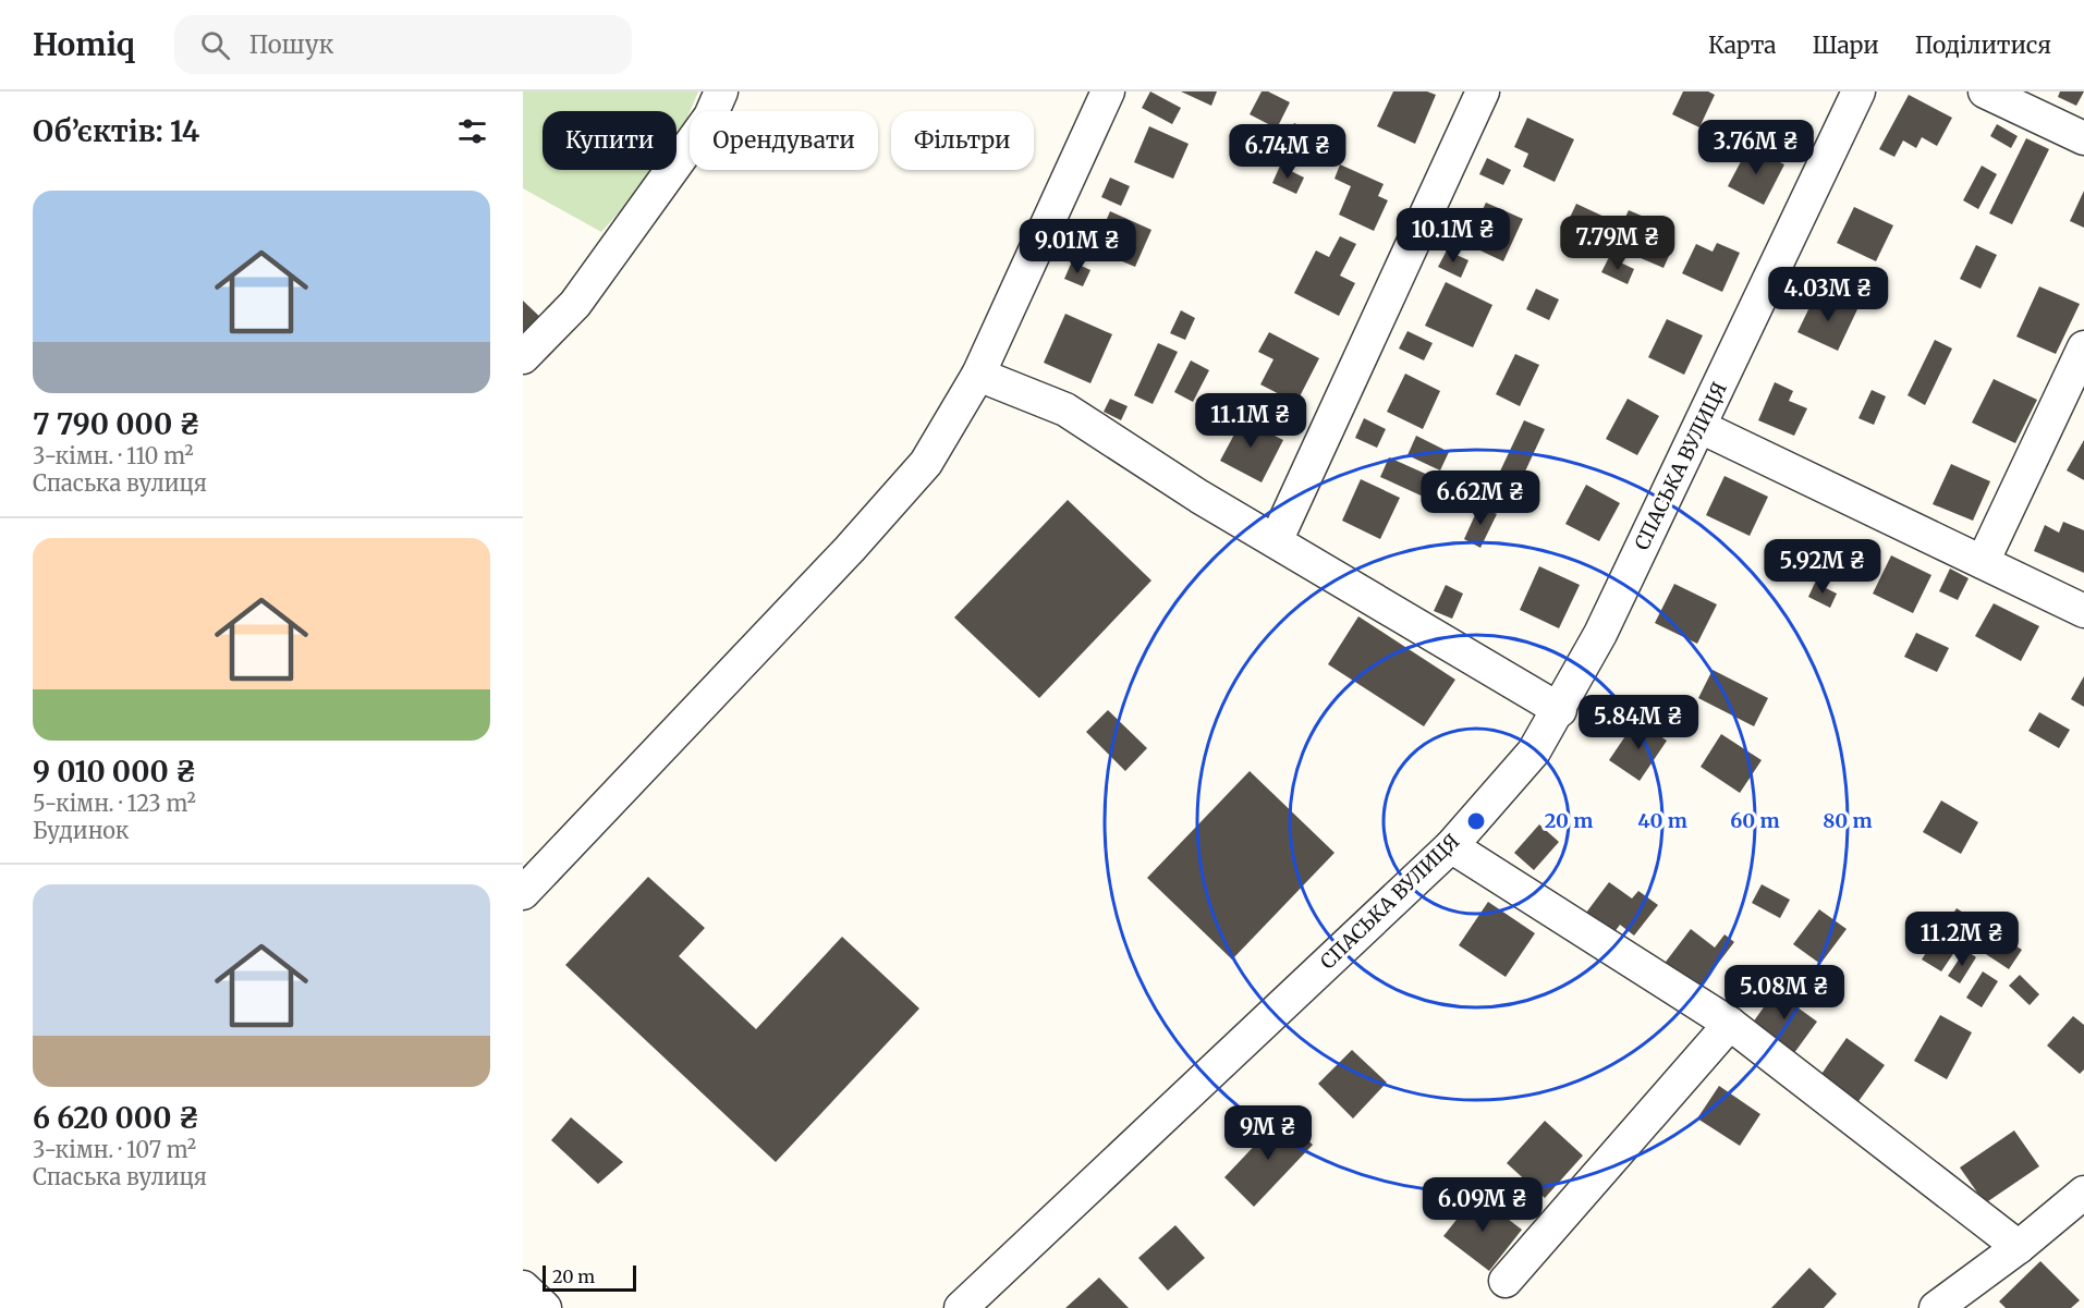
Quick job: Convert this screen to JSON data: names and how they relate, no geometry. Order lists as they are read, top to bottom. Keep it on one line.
{"streets":{"street":["СПАСЬКА ВУЛИЦЯ"]},"scale_bar":"20 m","page":{"header":"Homiq","search":"Пошук","nav":["Карта","Шари","Поділитися"],"heading":"Об’єктів: 14","chip":["Купити","Орендувати","Фільтри"],"price":["3.76M ₴","6.74M ₴","10.1M ₴","7.79M ₴","9.01M ₴","4.03M ₴","11.1M ₴","6.62M ₴","5.92M ₴","5.84M ₴","11.2M ₴","5.08M ₴","9M ₴","6.09M ₴"],"list":[{"name":"7 790 000 ₴","note":"3-кімн. · 110 m² · Спаська вулиця"},{"name":"9 010 000 ₴","note":"5-кімн. · 123 m² · Будинок"},{"name":"6 620 000 ₴","note":"3-кімн. · 107 m² · Спаська вулиця"}],"scale":"20 m"},"rings":["20 m","40 m","60 m","80 m"]}
